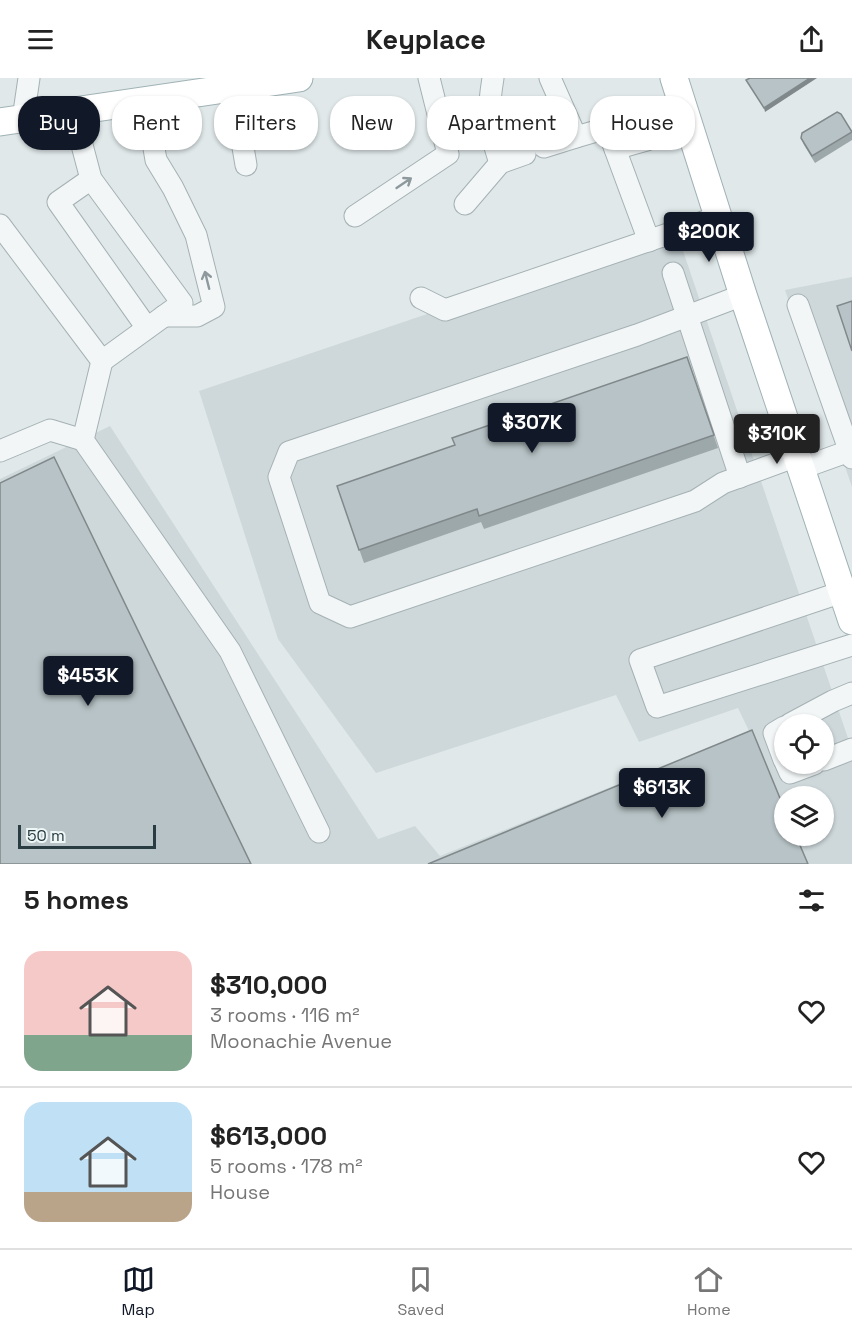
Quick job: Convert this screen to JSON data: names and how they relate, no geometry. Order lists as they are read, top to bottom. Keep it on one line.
{"scale_bar":"50 m","page":{"header":"Keyplace","chip":["Buy","Rent","Filters","New","Apartment","House"],"price":["$200K","$307K","$310K","$453K","$613K"],"scale":"50 m","heading":"5 homes","list":[{"name":"$310,000","note":"3 rooms · 116 m² · Moonachie Avenue"},{"name":"$613,000","note":"5 rooms · 178 m² · House"}],"tabs":["Map","Saved","Home"]}}
